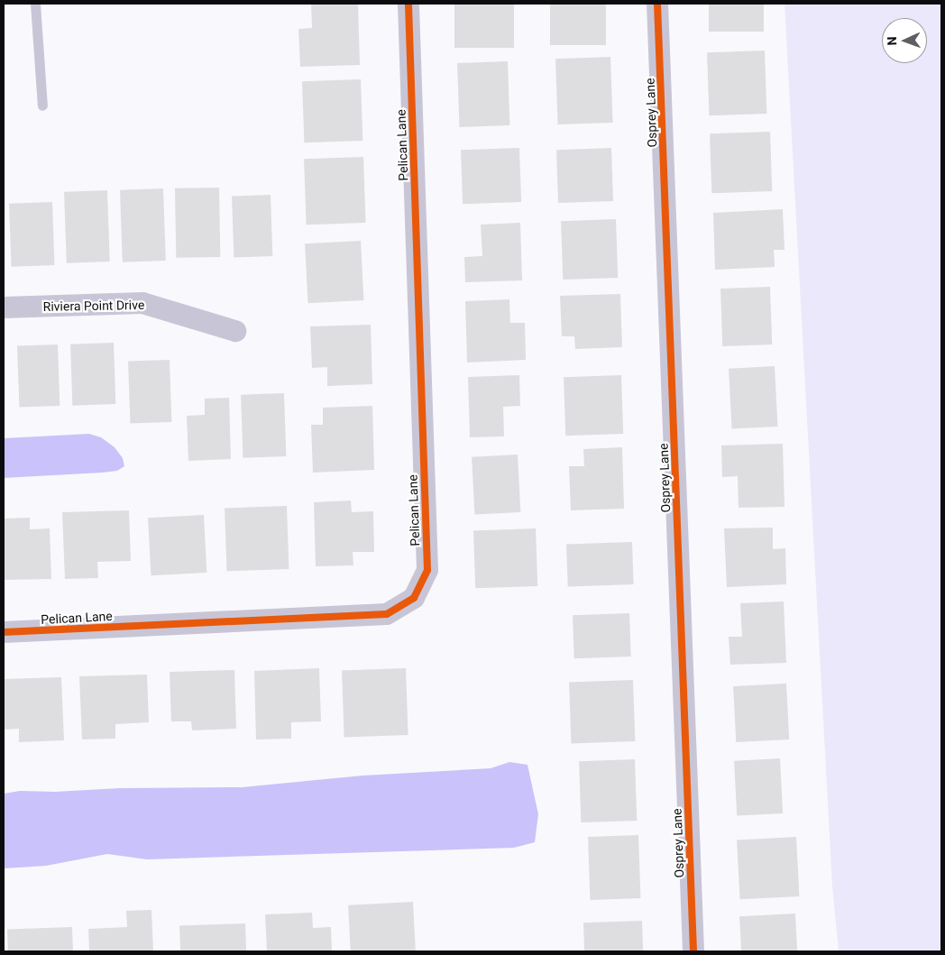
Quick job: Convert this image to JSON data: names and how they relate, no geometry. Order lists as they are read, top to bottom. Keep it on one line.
{"streets":{"street":["Osprey Lane","Pelican Lane","Riviera Point Drive"]},"north":"left"}
